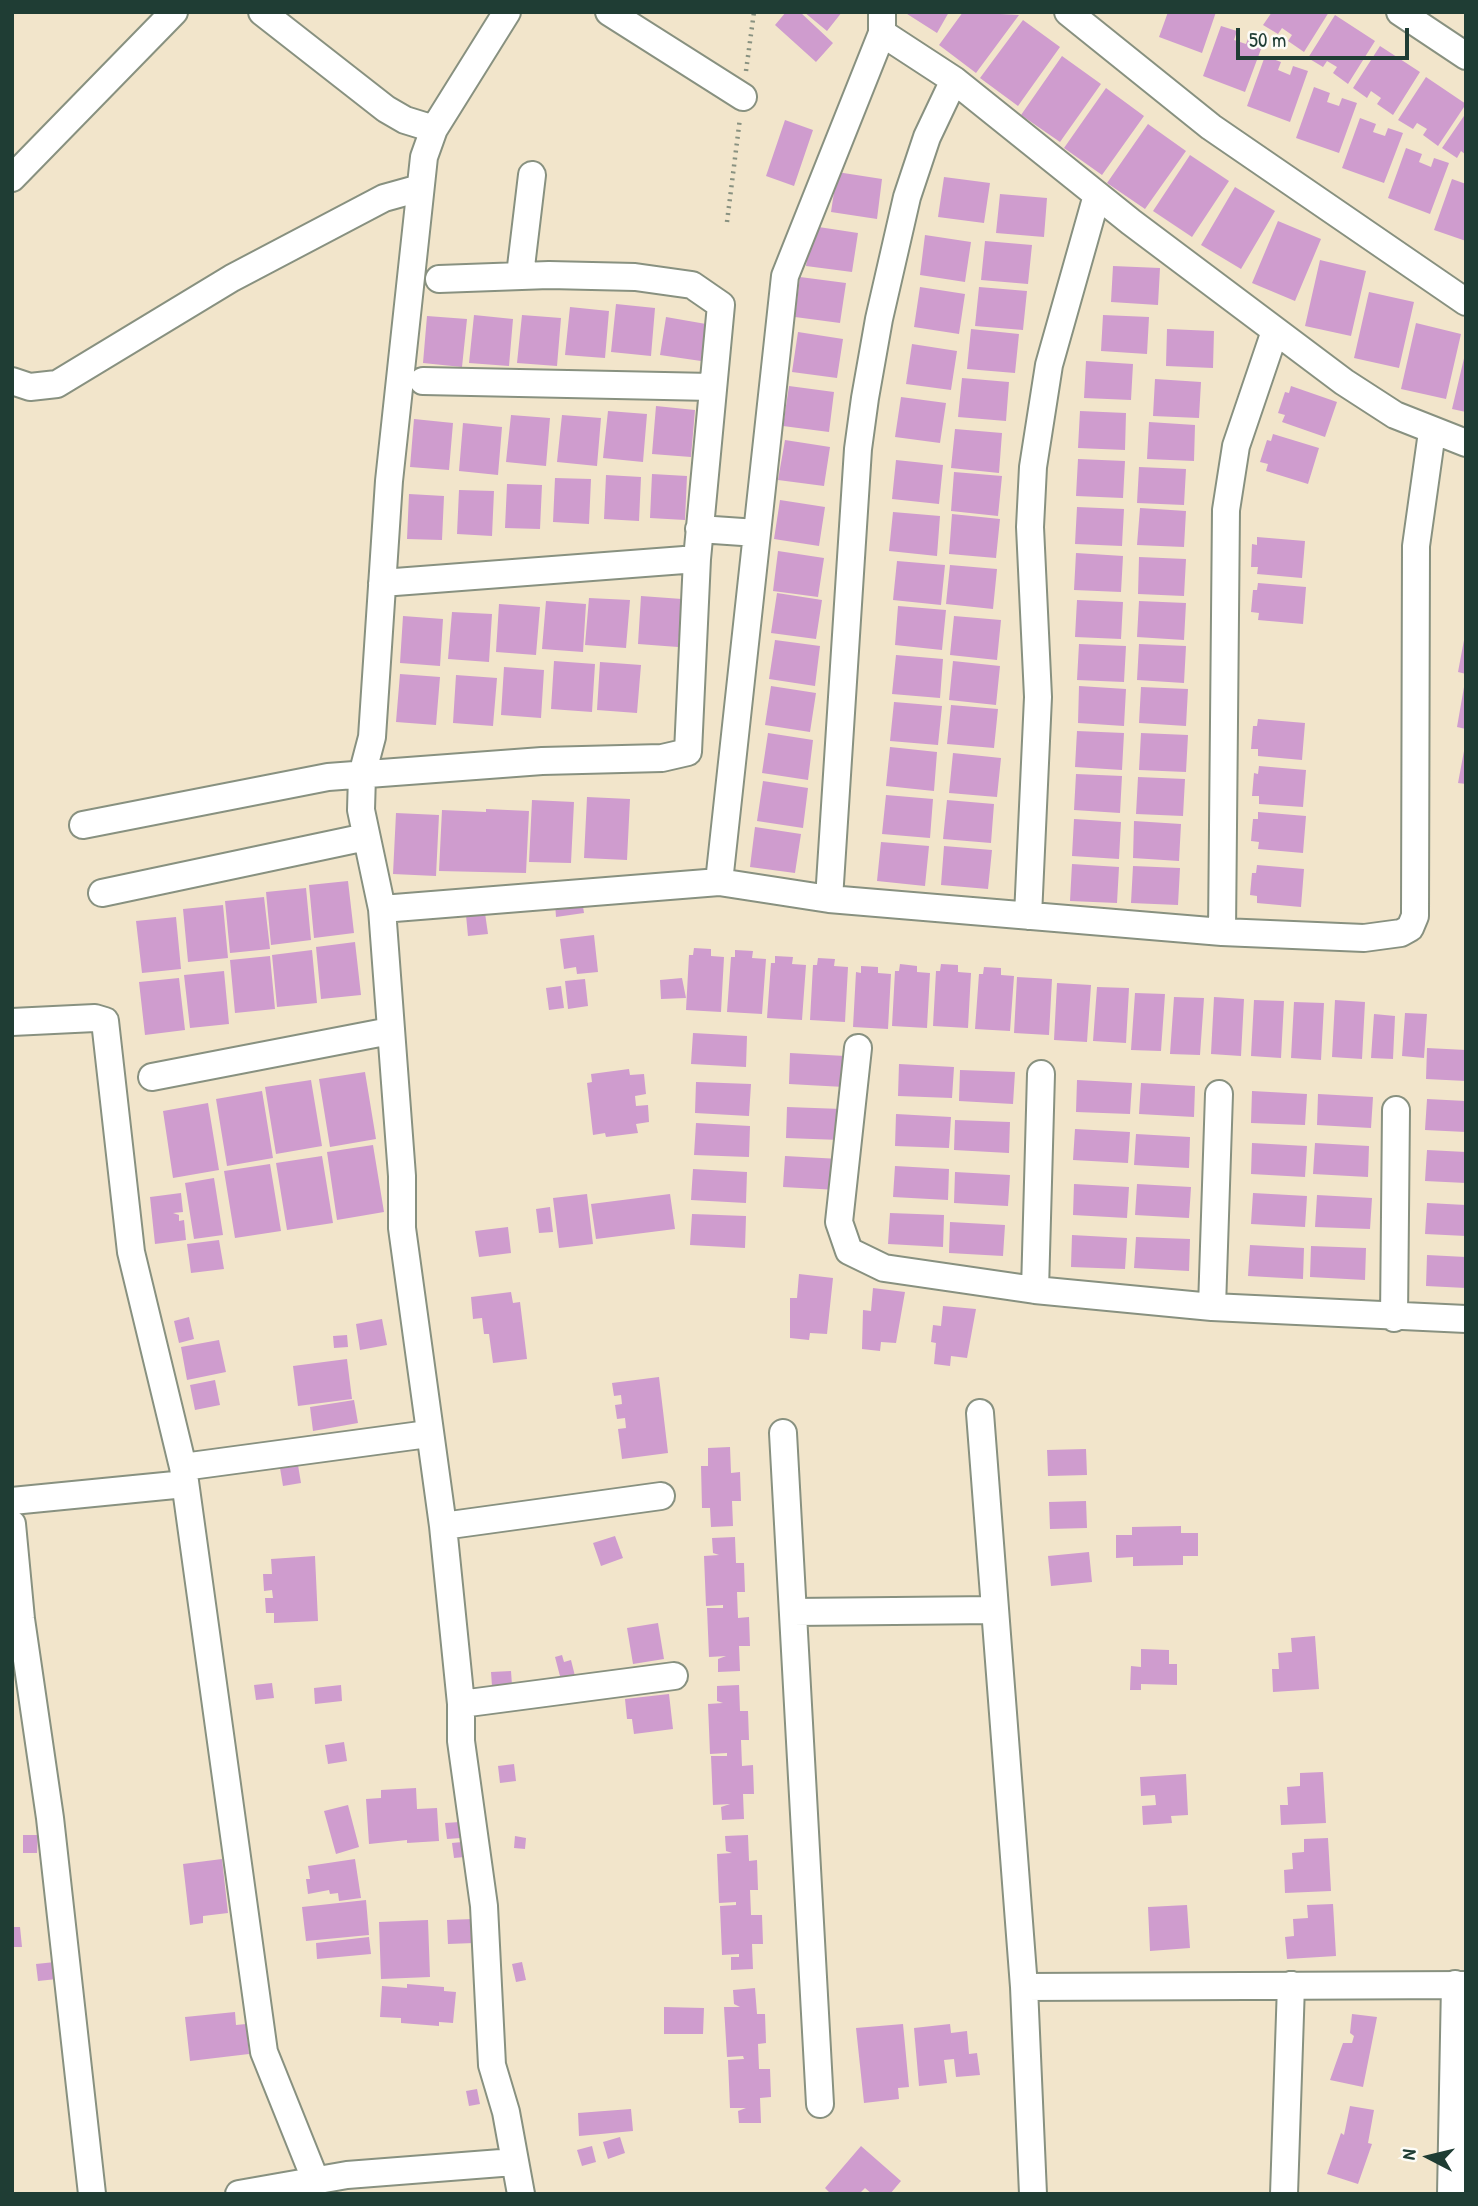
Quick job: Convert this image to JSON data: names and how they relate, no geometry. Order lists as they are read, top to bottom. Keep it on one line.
{"scale_bar":"50 m","north":"left"}
